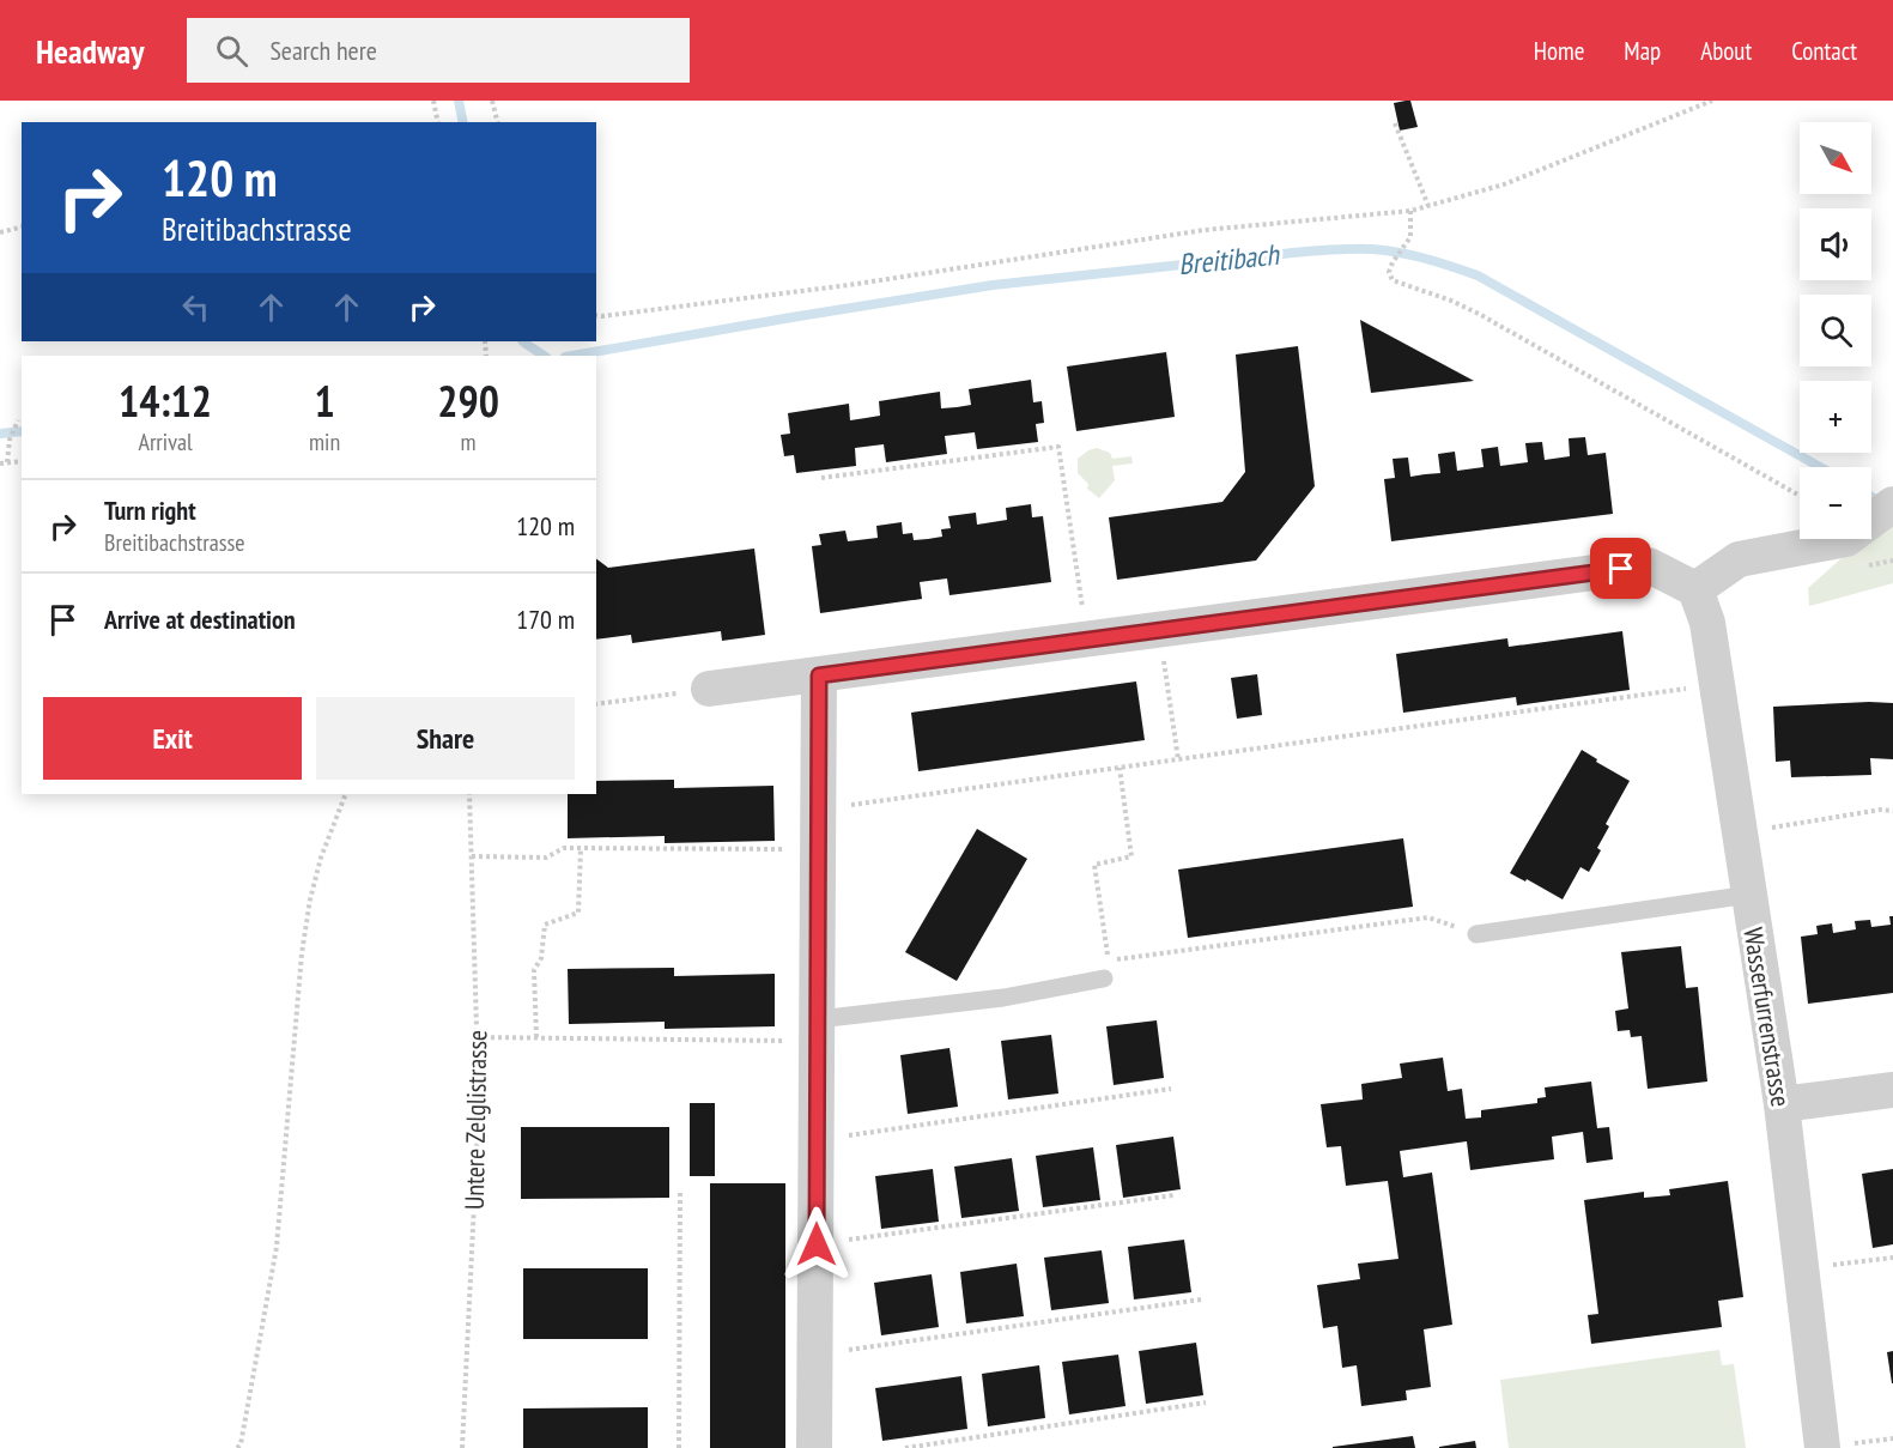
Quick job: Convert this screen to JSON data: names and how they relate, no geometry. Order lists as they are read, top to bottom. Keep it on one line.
{"streets":{"street":["Wasserfurrenstrasse"],"path":["Untere Zelglistrasse"]},"water":["Breitibach"],"north":"bottom right","page":{"header":"Headway","search":"Search here","nav":["Home","Map","About","Contact"],"map_buttons":["+","−"],"turn":["120 m","Breitibachstrasse"],"eta":["14:12","Arrival","1","min","290","m"],"list":[{"name":"Turn right","note":"Breitibachstrasse","value":"120 m"},{"name":"Arrive at destination","value":"170 m"}],"buttons":["Exit","Share"]}}
